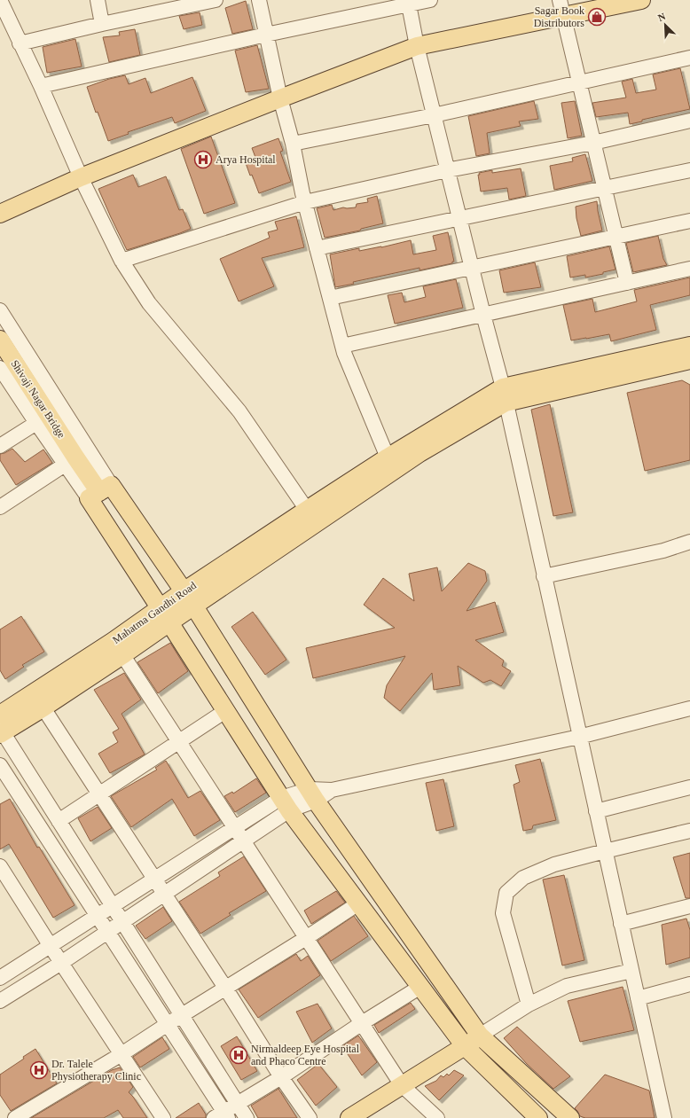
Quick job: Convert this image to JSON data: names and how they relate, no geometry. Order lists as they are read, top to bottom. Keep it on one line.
{"streets":{"main road":["Shivaji Nagar Bridge","Mahatma Gandhi Road"]},"places":{"shop":["Sagar Book Distributors"],"hospital":["Arya Hospital","Nirmaldeep Eye Hospital and Phaco Centre","Dr. Talele Physiotherapy Clinic"]},"north":"top left"}
